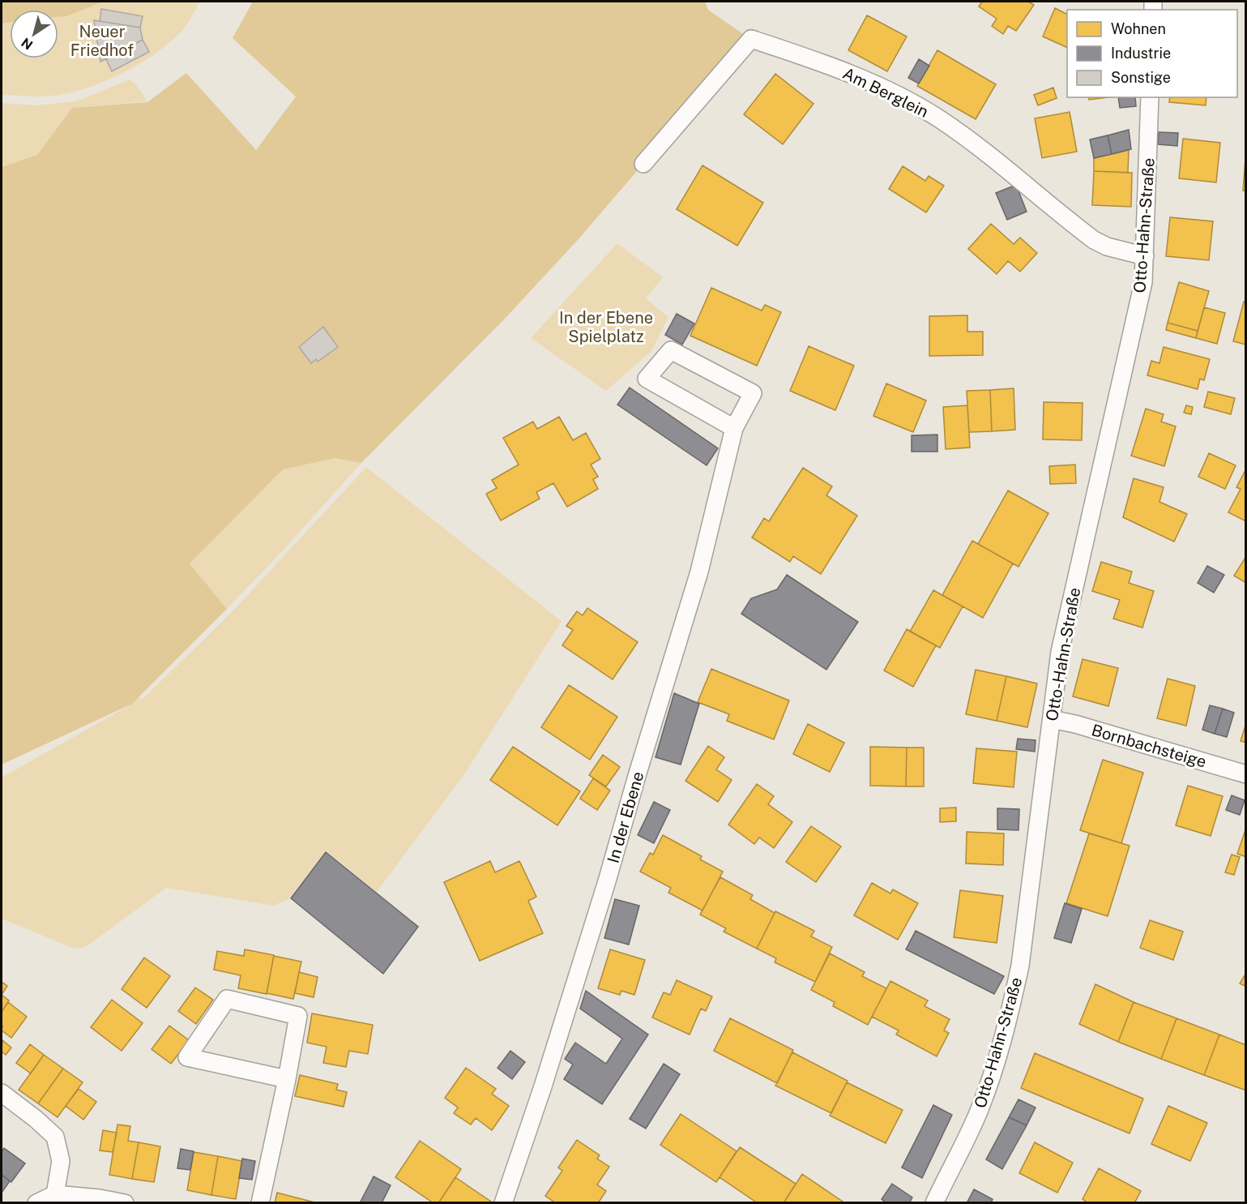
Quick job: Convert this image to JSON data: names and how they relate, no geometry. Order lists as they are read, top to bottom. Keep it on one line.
{"streets":{"street":["Am Berglein","Otto-Hahn-Straße","Bornbachsteige","In der Ebene"]},"crossings":[["Am Berglein","Otto-Hahn-Straße"],["Otto-Hahn-Straße","Bornbachsteige"]],"parks":["Neuer Friedhof","In der Ebene Spielplatz"],"legend":["Wohnen","Industrie","Sonstige"],"north":"bottom left"}
